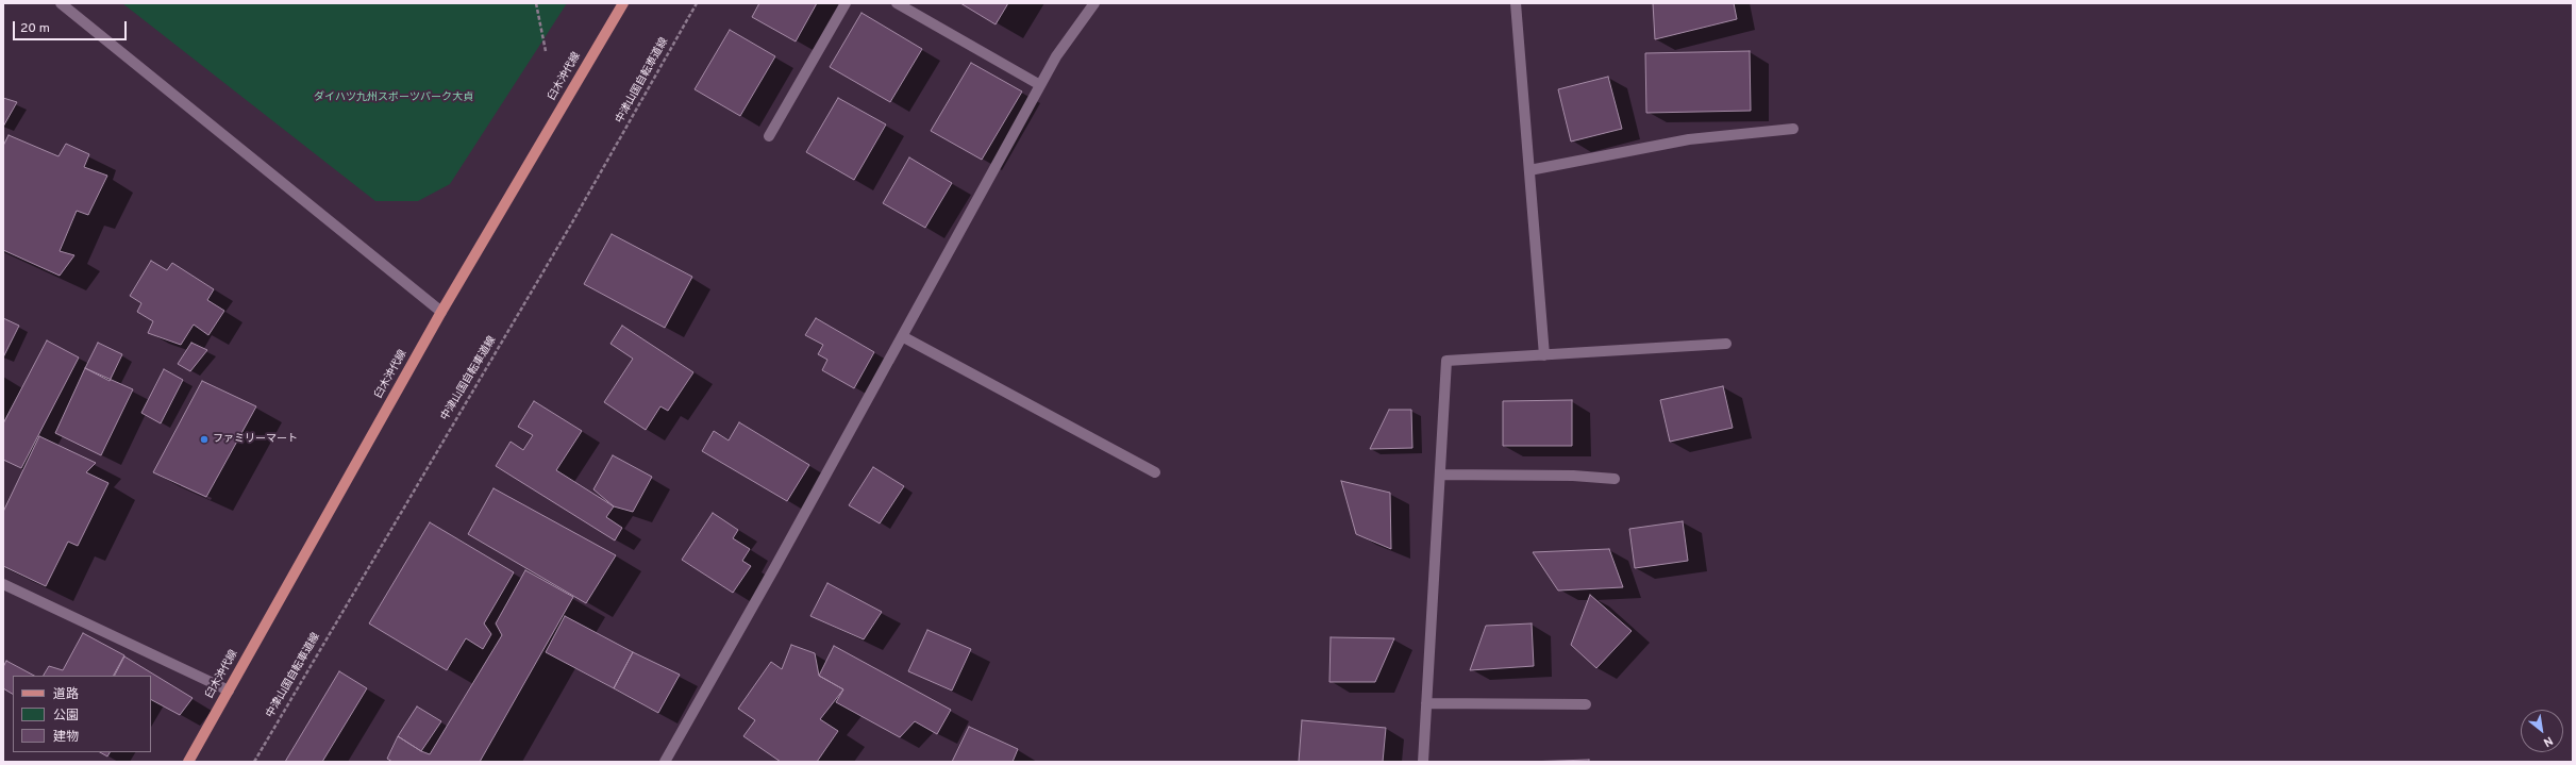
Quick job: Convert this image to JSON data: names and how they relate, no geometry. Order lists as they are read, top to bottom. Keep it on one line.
{"streets":{"main road":["臼木沖代線"],"path":["中津山国自転車道線"]},"parks":["ダイハツ九州スポーツパーク大貞"],"places":["ファミリーマート"],"legend":["道路","公園","建物"],"scale_bar":"20 m","north":"bottom right"}
